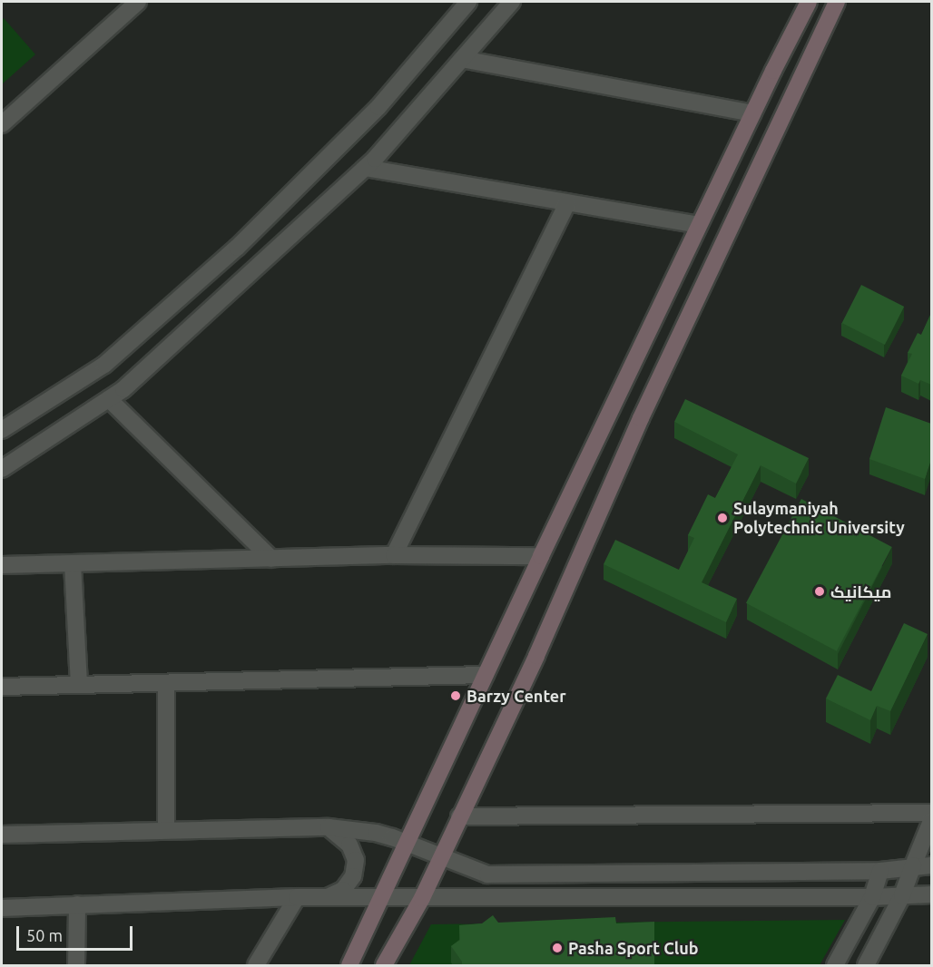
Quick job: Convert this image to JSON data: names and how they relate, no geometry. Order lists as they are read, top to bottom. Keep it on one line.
{"places":["Sulaymaniyah Polytechnic University","میکانیک","Barzy Center","Pasha Sport Club"],"scale_bar":"50 m"}
